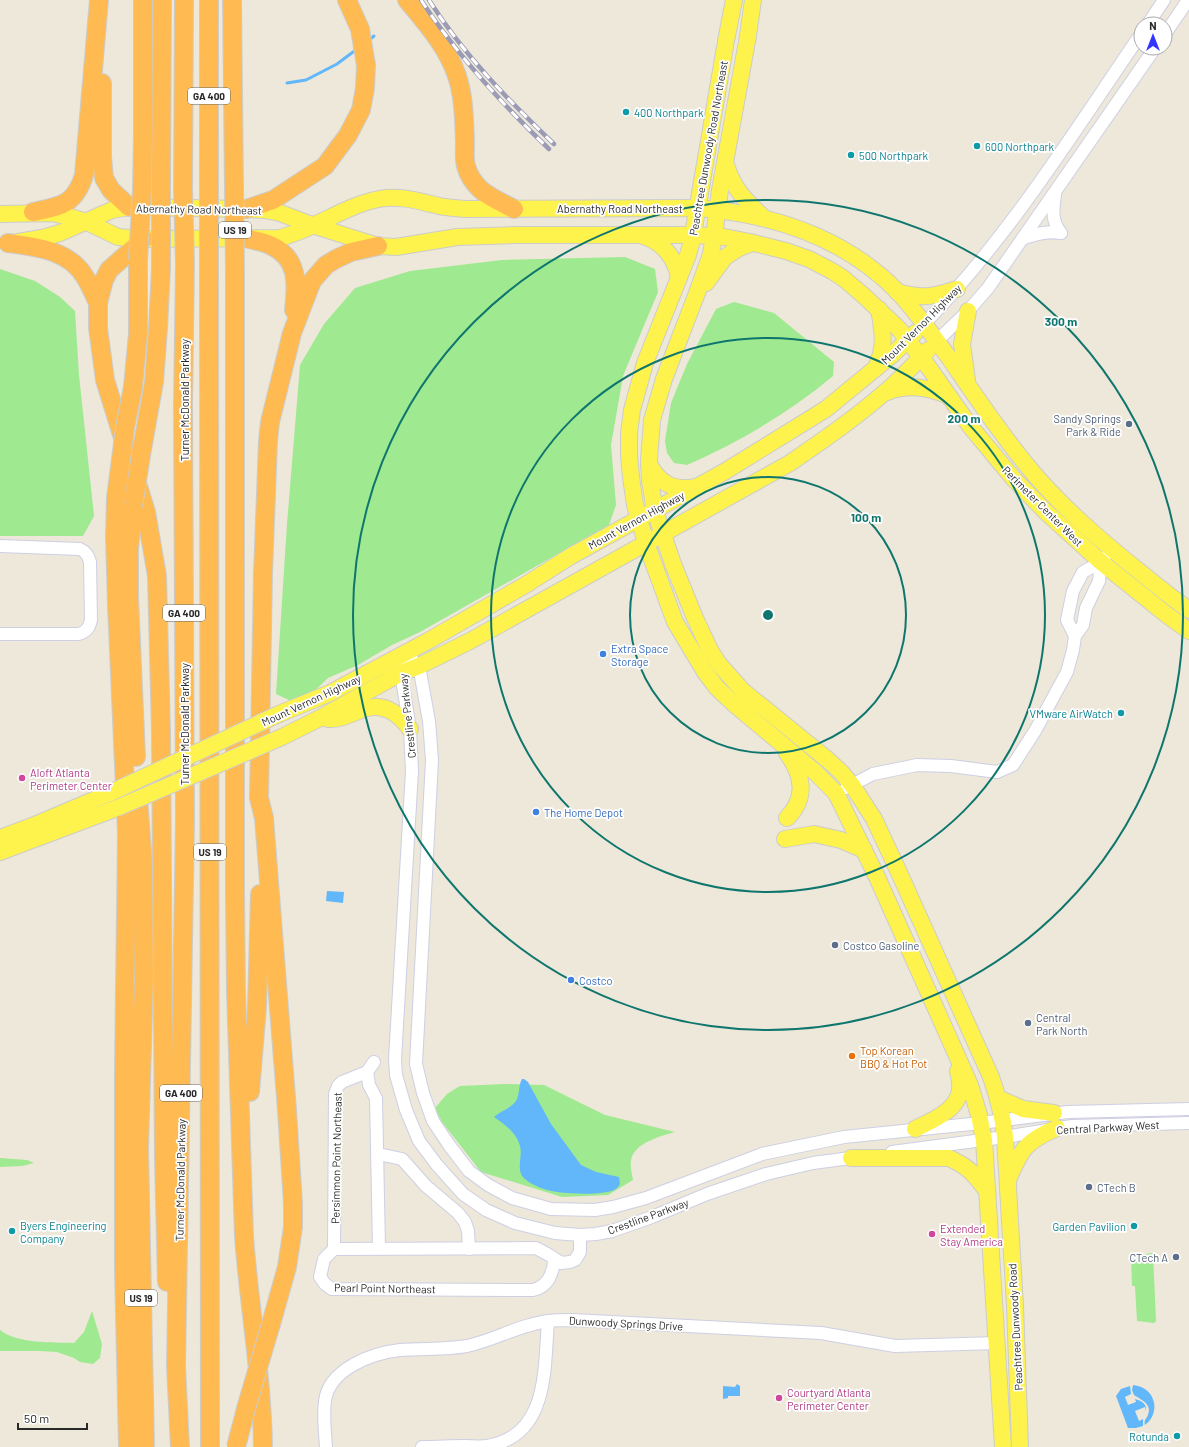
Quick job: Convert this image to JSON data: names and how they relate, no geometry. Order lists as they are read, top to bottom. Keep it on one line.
{"streets":{"highway":["GA 400","US 19","Turner McDonald Parkway"],"main road":["Peachtree Dunwoody Road Northeast","Abernathy Road Northeast","Mount Vernon Highway","Perimeter Center West","Peachtree Dunwoody Road"],"street":["Crestline Parkway","Central Parkway West","Persimmon Point Northeast","Pearl Point Northeast","Dunwoody Springs Drive"]},"crossings":[["GA 400","US 19"],["Peachtree Dunwoody Road Northeast","Abernathy Road Northeast"],["Peachtree Dunwoody Road Northeast","Mount Vernon Highway"],["Peachtree Dunwoody Road Northeast","Crestline Parkway"],["Peachtree Dunwoody Road Northeast","Central Parkway West"],["Peachtree Dunwoody Road Northeast","Peachtree Dunwoody Road"],["Abernathy Road Northeast","Mount Vernon Highway"],["Abernathy Road Northeast","Perimeter Center West"],["Mount Vernon Highway","Perimeter Center West"],["Mount Vernon Highway","Crestline Parkway"],["Crestline Parkway","Central Parkway West"],["Persimmon Point Northeast","Pearl Point Northeast"],["Dunwoody Springs Drive","Peachtree Dunwoody Road"]],"places":["400 Northpark","600 Northpark","500 Northpark","Sandy Springs Park & Ride","Extra Space Storage","VMware AirWatch","Aloft Atlanta Perimeter Center","The Home Depot","Costco Gasoline","Costco","Central Park North","Top Korean BBQ & Hot Pot","CTech B","Garden Pavilion","Byers Engineering Company","Extended Stay America","CTech A","Courtyard Atlanta Perimeter Center","Rotunda"],"scale_bar":"50 m","north":"top","rings":["300 m","200 m","100 m"]}
